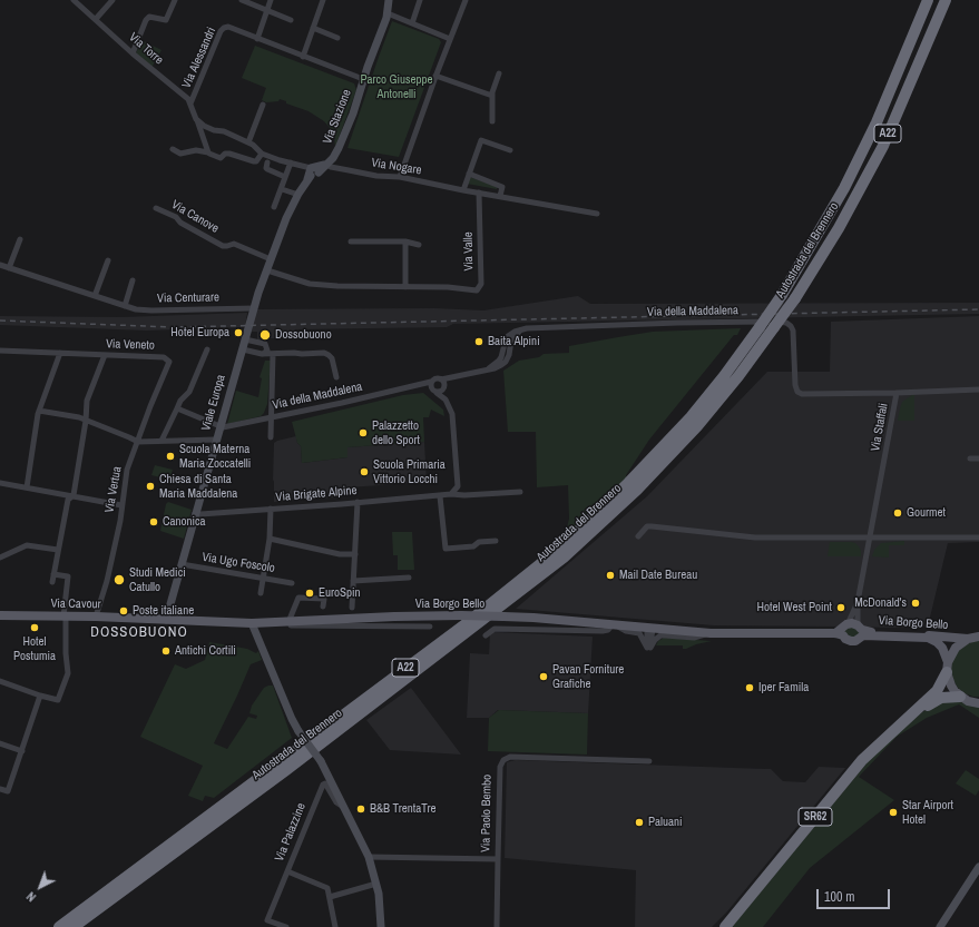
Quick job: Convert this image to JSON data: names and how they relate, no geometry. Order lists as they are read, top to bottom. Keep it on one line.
{"streets":{"highway":["A22","Autostrada del Brennero","SR62"],"main road":["Via Cavour","Via Borgo Bello"],"street":["Via Torre","Via Alessandri","Via Stazione","Via Nogare","Via Canove","Via Valle","Via Centurare","Via della Maddalena","Via Veneto","Viale Europa","Via Staffali","Via Vertua","Via Brigate Alpine","Via Ugo Foscolo","Via Paolo Bembo","Via Palazzine"]},"crossings":[["Via Torre","Via Alessandri"],["Via Alessandri","Via Stazione"],["Via Stazione","Via Nogare"],["Via Stazione","Via Canove"],["Via Stazione","Via Valle"],["Via Stazione","Via Centurare"],["Via Stazione","Viale Europa"],["Via Nogare","Via Valle"],["Via della Maddalena","Viale Europa"],["Via della Maddalena","Via Staffali"],["Via Veneto","Via Vertua"],["Viale Europa","Via Brigate Alpine"],["Viale Europa","Via Ugo Foscolo"],["Viale Europa","Via Cavour"],["Via Staffali","Via Borgo Bello"],["Via Vertua","Via Cavour"],["Via Cavour","Via Borgo Bello"],["Via Borgo Bello","SR62"]],"districts":["DOSSOBUONO"],"parks":["Parco Giuseppe Antonelli"],"places":["Hotel Europa","Dossobuono","Baita Alpini","Palazzetto dello Sport","Scuola Materna Maria Zoccatelli","Scuola Primaria Vittorio Locchi","Chiesa di Santa Maria Maddalena","Gourmet","Canonica","Mail Date Bureau","Studi Medici Catullo","EuroSpin","McDonald's","Hotel West Point","Poste italiane","Hotel Postumia","Antichi Cortili","Pavan Forniture Grafiche","Iper Famila","B&B TrentaTre","Star Airport Hotel","Paluani"],"scale_bar":"100 m","north":"bottom left"}
